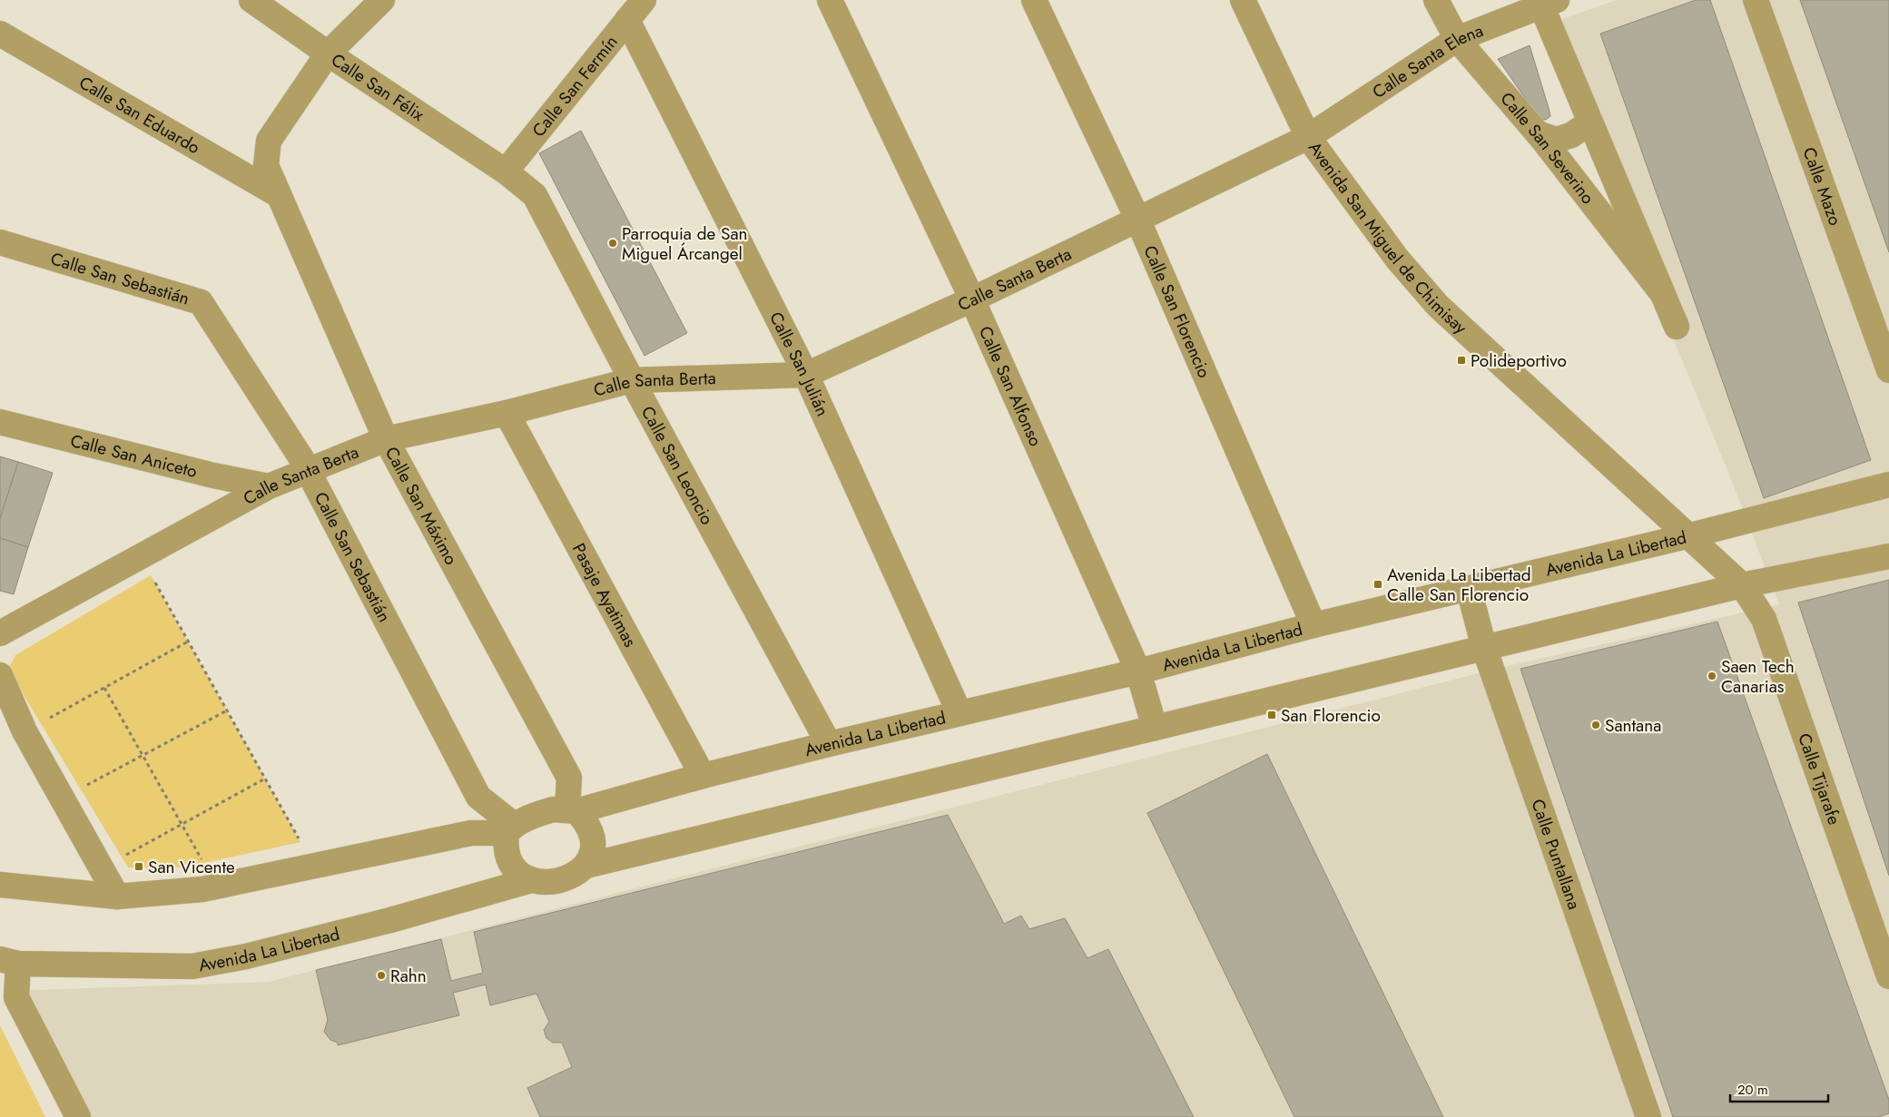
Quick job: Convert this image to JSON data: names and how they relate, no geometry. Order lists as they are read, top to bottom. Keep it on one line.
{"streets":{"street":["Calle Santa Elena","Calle San Fermín","Calle San Félix","Calle San Eduardo","Calle San Severino","Calle Mazo","Avenida San Miguel de Chimisay","Calle San Sebastián","Calle Santa Berta","Calle San Florencio","Calle San Julián","Calle San Alfonso","Calle San Aniceto","Calle San Leoncio","Calle San Máximo","Avenida La Libertad","Pasaje Ayatimas","Calle Tijarafe","Calle Puntallana"]},"crossings":[["Calle Santa Elena","Calle San Severino"],["Calle Santa Elena","Avenida San Miguel de Chimisay"],["Calle Santa Elena","Calle Santa Berta"],["Calle San Fermín","Calle San Félix"],["Calle San Fermín","Calle San Julián"],["Calle San Fermín","Calle San Leoncio"],["Calle San Félix","Calle San Leoncio"],["Calle San Félix","Calle San Máximo"],["Calle San Eduardo","Calle San Máximo"],["Avenida San Miguel de Chimisay","Calle Santa Berta"],["Avenida San Miguel de Chimisay","Avenida La Libertad"],["Avenida San Miguel de Chimisay","Calle Tijarafe"],["Calle San Sebastián","Calle Santa Berta"],["Calle San Sebastián","Calle San Máximo"],["Calle San Sebastián","Avenida La Libertad"],["Calle Santa Berta","Calle San Florencio"],["Calle Santa Berta","Calle San Julián"],["Calle Santa Berta","Calle San Alfonso"],["Calle Santa Berta","Calle San Aniceto"],["Calle Santa Berta","Calle San Leoncio"],["Calle Santa Berta","Calle San Máximo"],["Calle Santa Berta","Pasaje Ayatimas"],["Calle San Florencio","Avenida La Libertad"],["Calle San Julián","Avenida La Libertad"],["Calle San Alfonso","Avenida La Libertad"],["Calle San Leoncio","Avenida La Libertad"],["Calle San Máximo","Avenida La Libertad"],["Avenida La Libertad","Pasaje Ayatimas"],["Avenida La Libertad","Calle Puntallana"]],"places":{"other":["Parroquia de San Miguel Árcangel","Saen Tech Canarias","Santana","Rahn"],"transit":["Polideportivo","Avenida La Libertad Calle San Florencio","San Florencio","San Vicente"]},"scale_bar":"20 m"}
